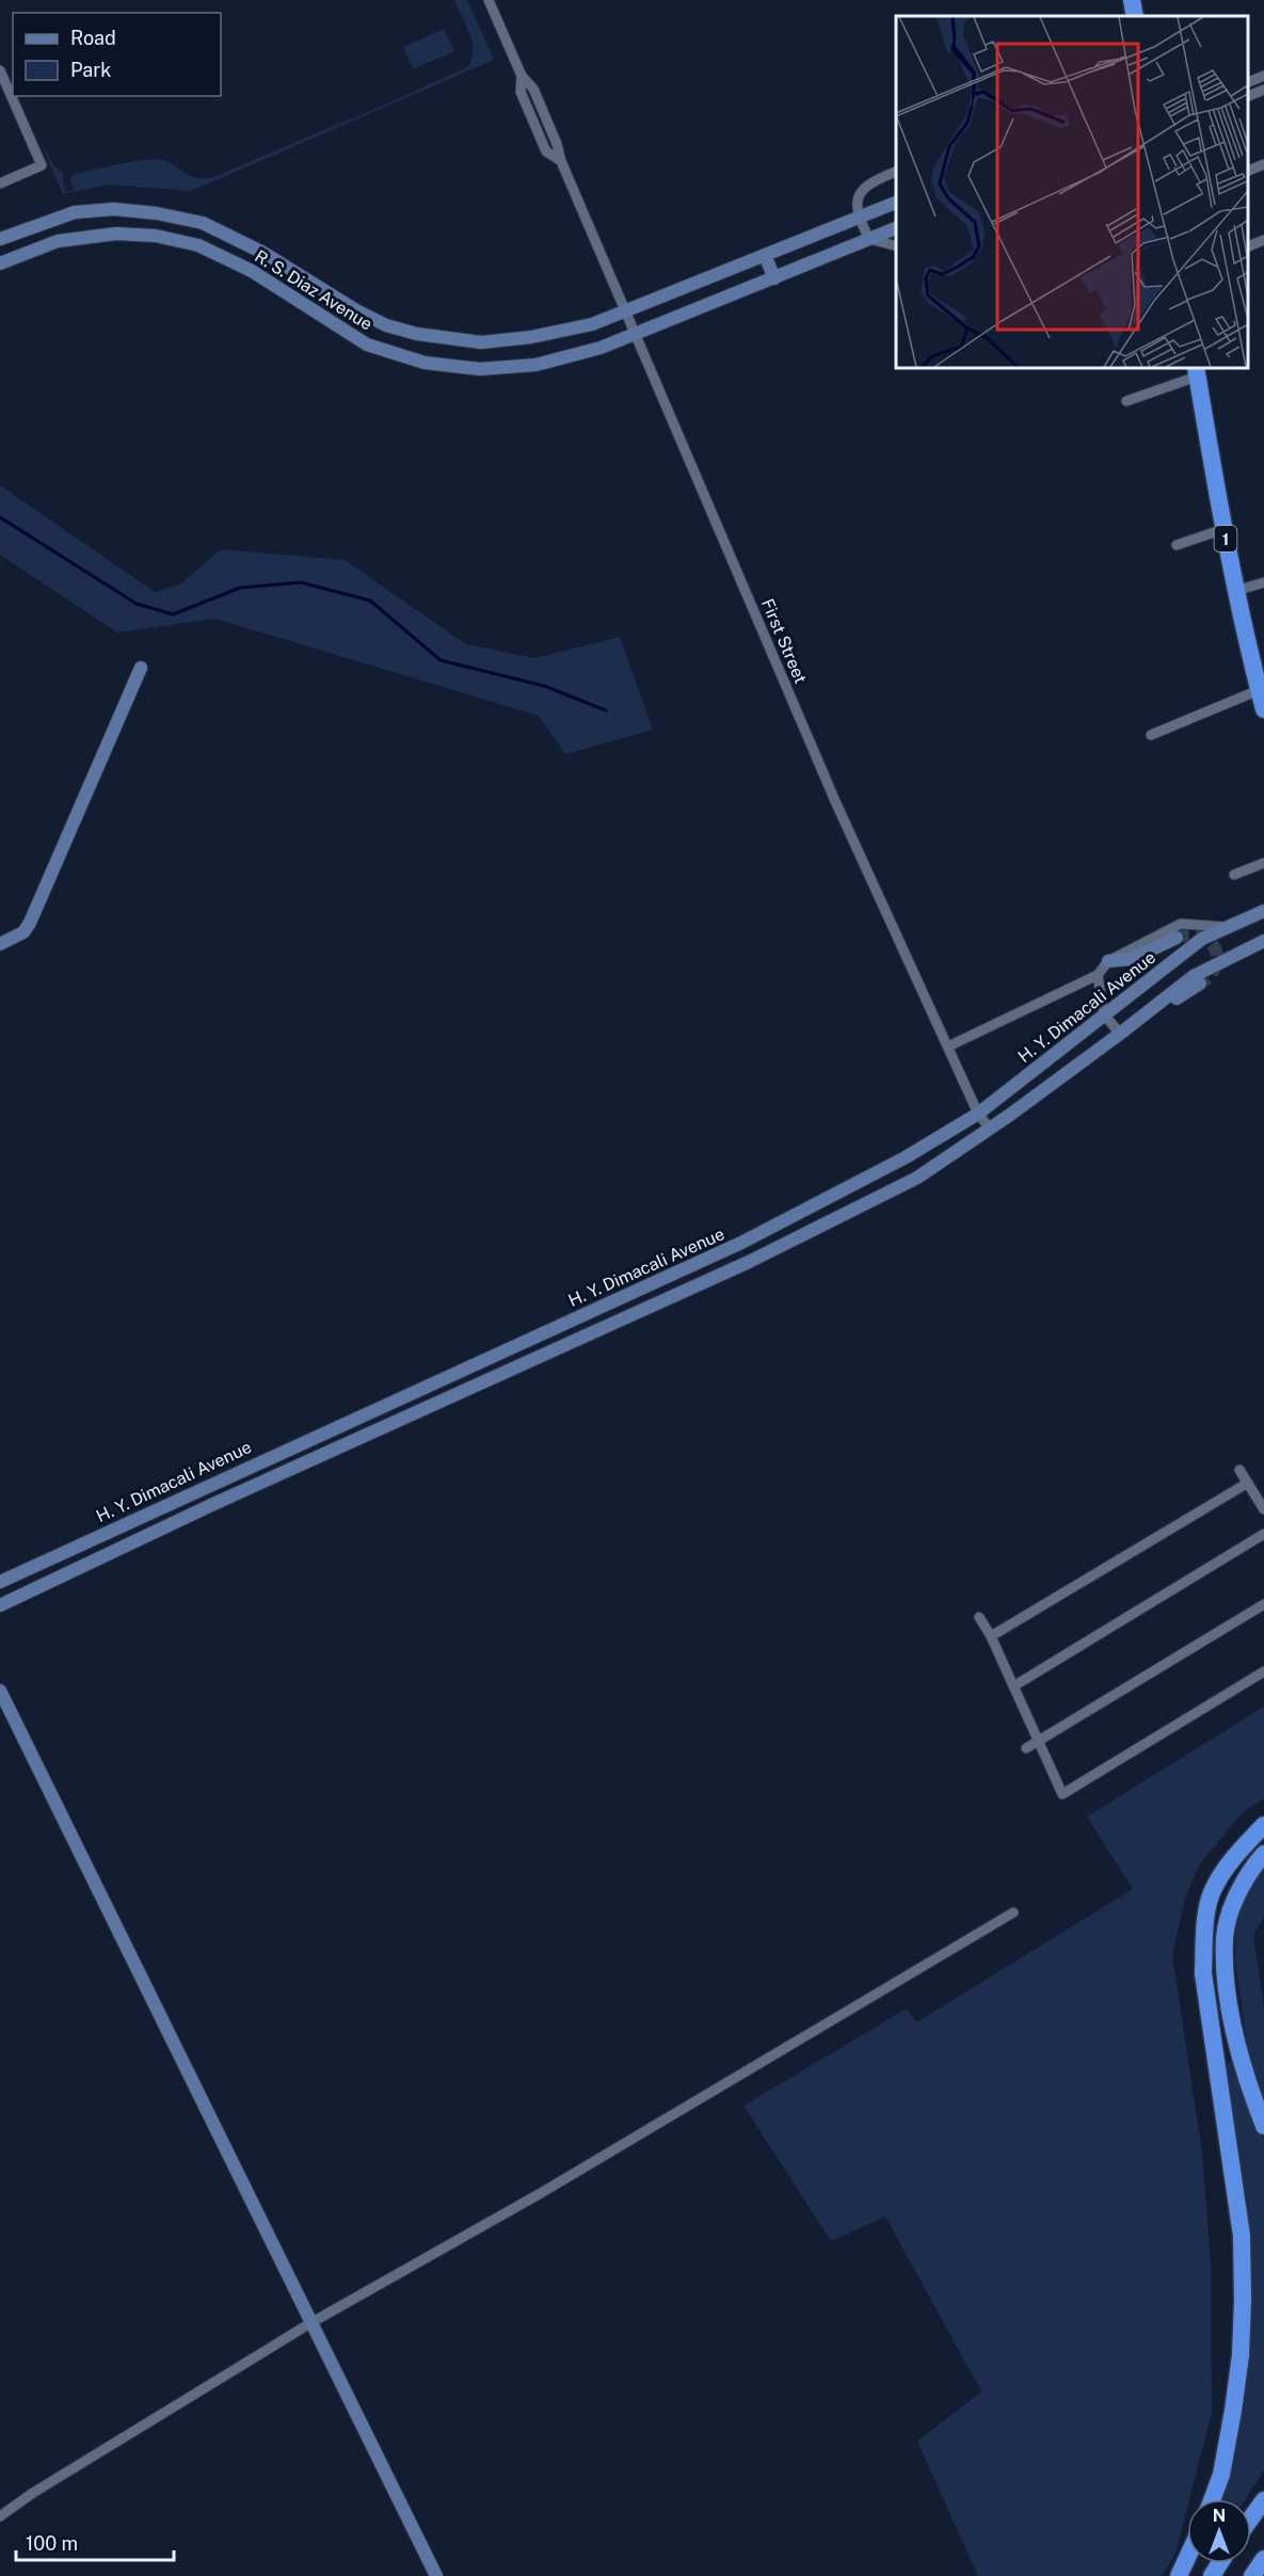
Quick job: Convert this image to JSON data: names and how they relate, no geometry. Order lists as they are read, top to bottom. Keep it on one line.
{"streets":{"highway":["1"],"street":["R. S. Diaz Avenue","First Street","H. Y. Dimacali Avenue"]},"crossings":[["R. S. Diaz Avenue","First Street"],["First Street","H. Y. Dimacali Avenue"]],"legend":["Road","Park"],"scale_bar":"100 m","north":"top"}
